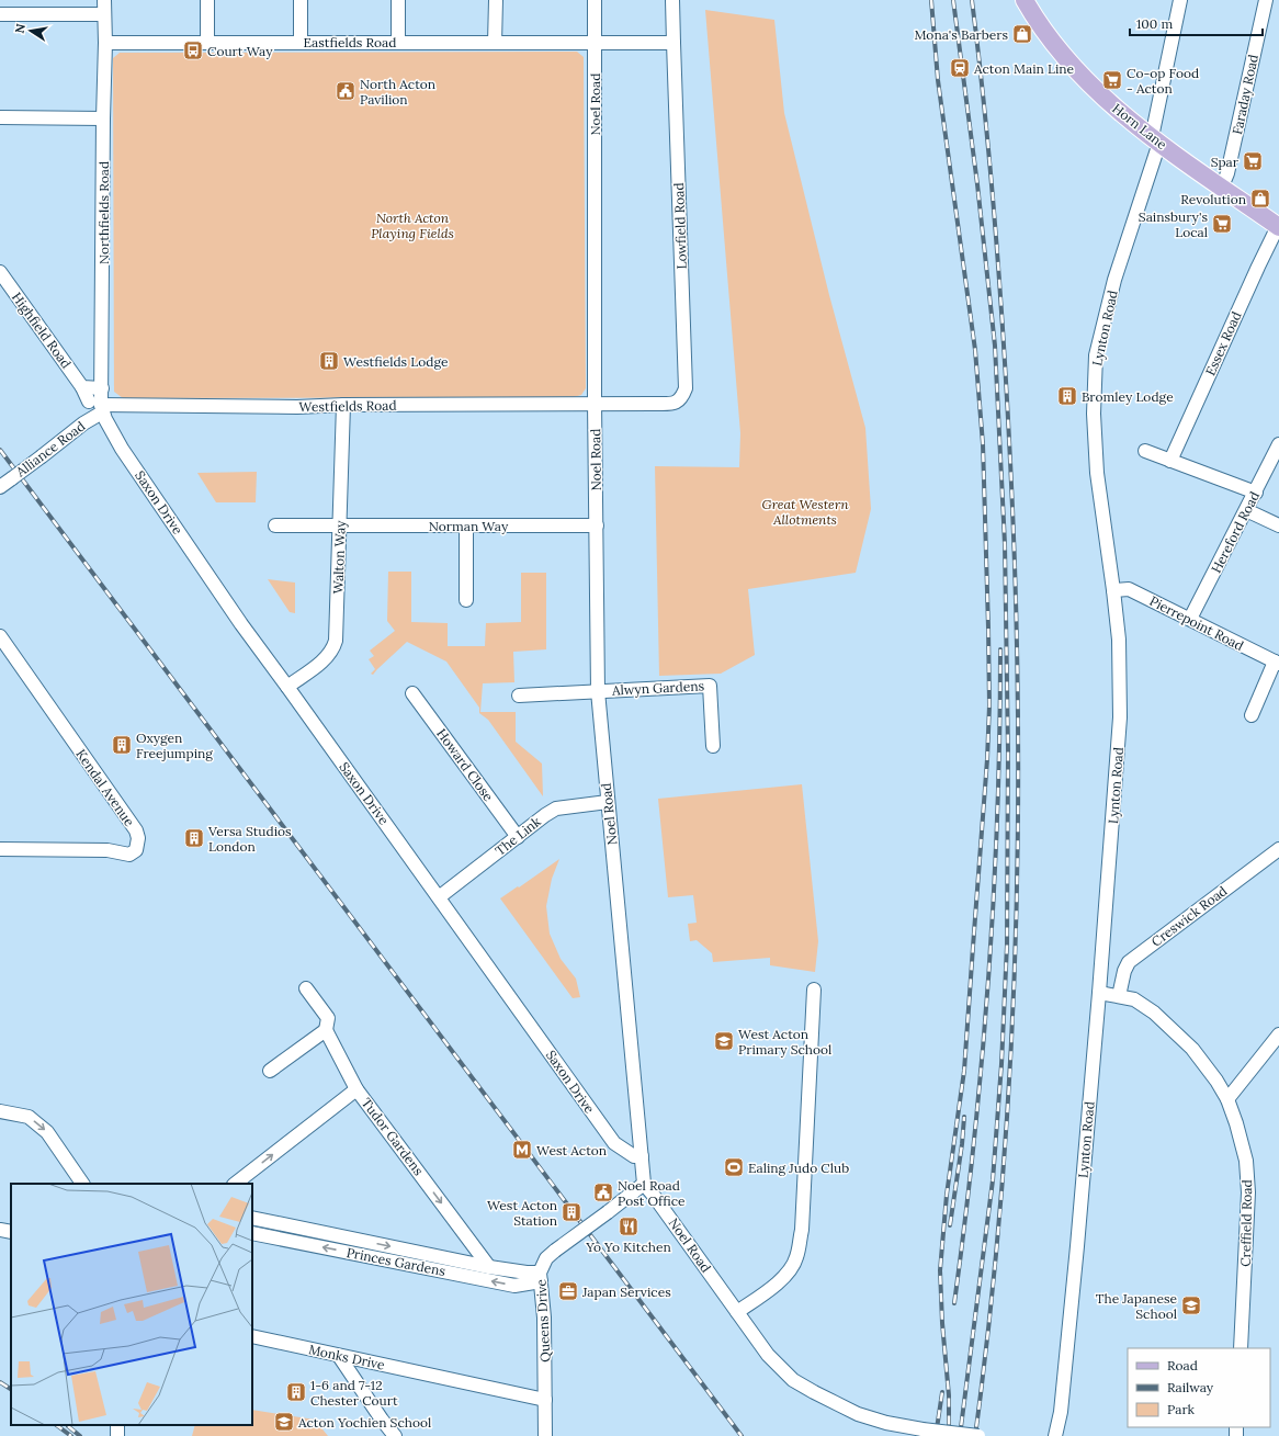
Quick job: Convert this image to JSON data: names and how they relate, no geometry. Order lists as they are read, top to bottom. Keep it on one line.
{"streets":{"main road":["Horn Lane"],"street":["Eastfields Road","Faraday Road","Noel Road","Northfields Road","Lowfield Road","Lynton Road","Highfield Road","Essex Road","Westfields Road","Alliance Road","Saxon Drive","Norman Way","Hereford Road","Walton Way","Pierrepoint Road","Alwyn Gardens","Howard Close","Kendal Avenue","The Link","Creswick Road","Tudor Gardens","Creffield Road","Princes Gardens","Queens Drive","Monks Drive"]},"crossings":[["Eastfields Road","Noel Road"],["Eastfields Road","Northfields Road"],["Faraday Road","Horn Lane"],["Noel Road","Lowfield Road"],["Noel Road","Westfields Road"],["Noel Road","Saxon Drive"],["Noel Road","Norman Way"],["Noel Road","Alwyn Gardens"],["Noel Road","The Link"],["Noel Road","Queens Drive"],["Horn Lane","Lynton Road"],["Horn Lane","Essex Road"],["Northfields Road","Highfield Road"],["Northfields Road","Westfields Road"],["Northfields Road","Alliance Road"],["Northfields Road","Saxon Drive"],["Lowfield Road","Westfields Road"],["Lynton Road","Pierrepoint Road"],["Lynton Road","Creffield Road"],["Highfield Road","Westfields Road"],["Highfield Road","Alliance Road"],["Highfield Road","Saxon Drive"],["Westfields Road","Alliance Road"],["Westfields Road","Saxon Drive"],["Westfields Road","Walton Way"],["Alliance Road","Saxon Drive"],["Saxon Drive","Walton Way"],["Saxon Drive","The Link"],["Norman Way","Walton Way"],["Hereford Road","Pierrepoint Road"],["Howard Close","The Link"],["Creswick Road","Creffield Road"],["Tudor Gardens","Princes Gardens"],["Princes Gardens","Queens Drive"],["Queens Drive","Monks Drive"]],"parks":["North Acton Playing Fields","Great Western Allotments"],"places":{"shop":["Mona's Barbers","Revolution"],"bus stop":["Court Way"],"station":["Acton Main Line"],"supermarket":["Co-op Food - Acton","Spar","Sainsbury's Local"],"public building":["North Acton Pavilion","Noel Road Post Office"],"building":["Westfields Lodge","Bromley Lodge","Oxygen Freejumping","Versa Studios London","West Acton Station","1-6 and 7-12 Chester Court"],"school or university":["West Acton Primary School","The Japanese School","Acton Yochien School"],"metro station":["West Acton"],"sports":["Ealing Judo Club"],"restaurant":["Yo Yo Kitchen"],"office":["Japan Services"]},"legend":["Road","Railway","Park"],"scale_bar":"100 m","north":"left"}
